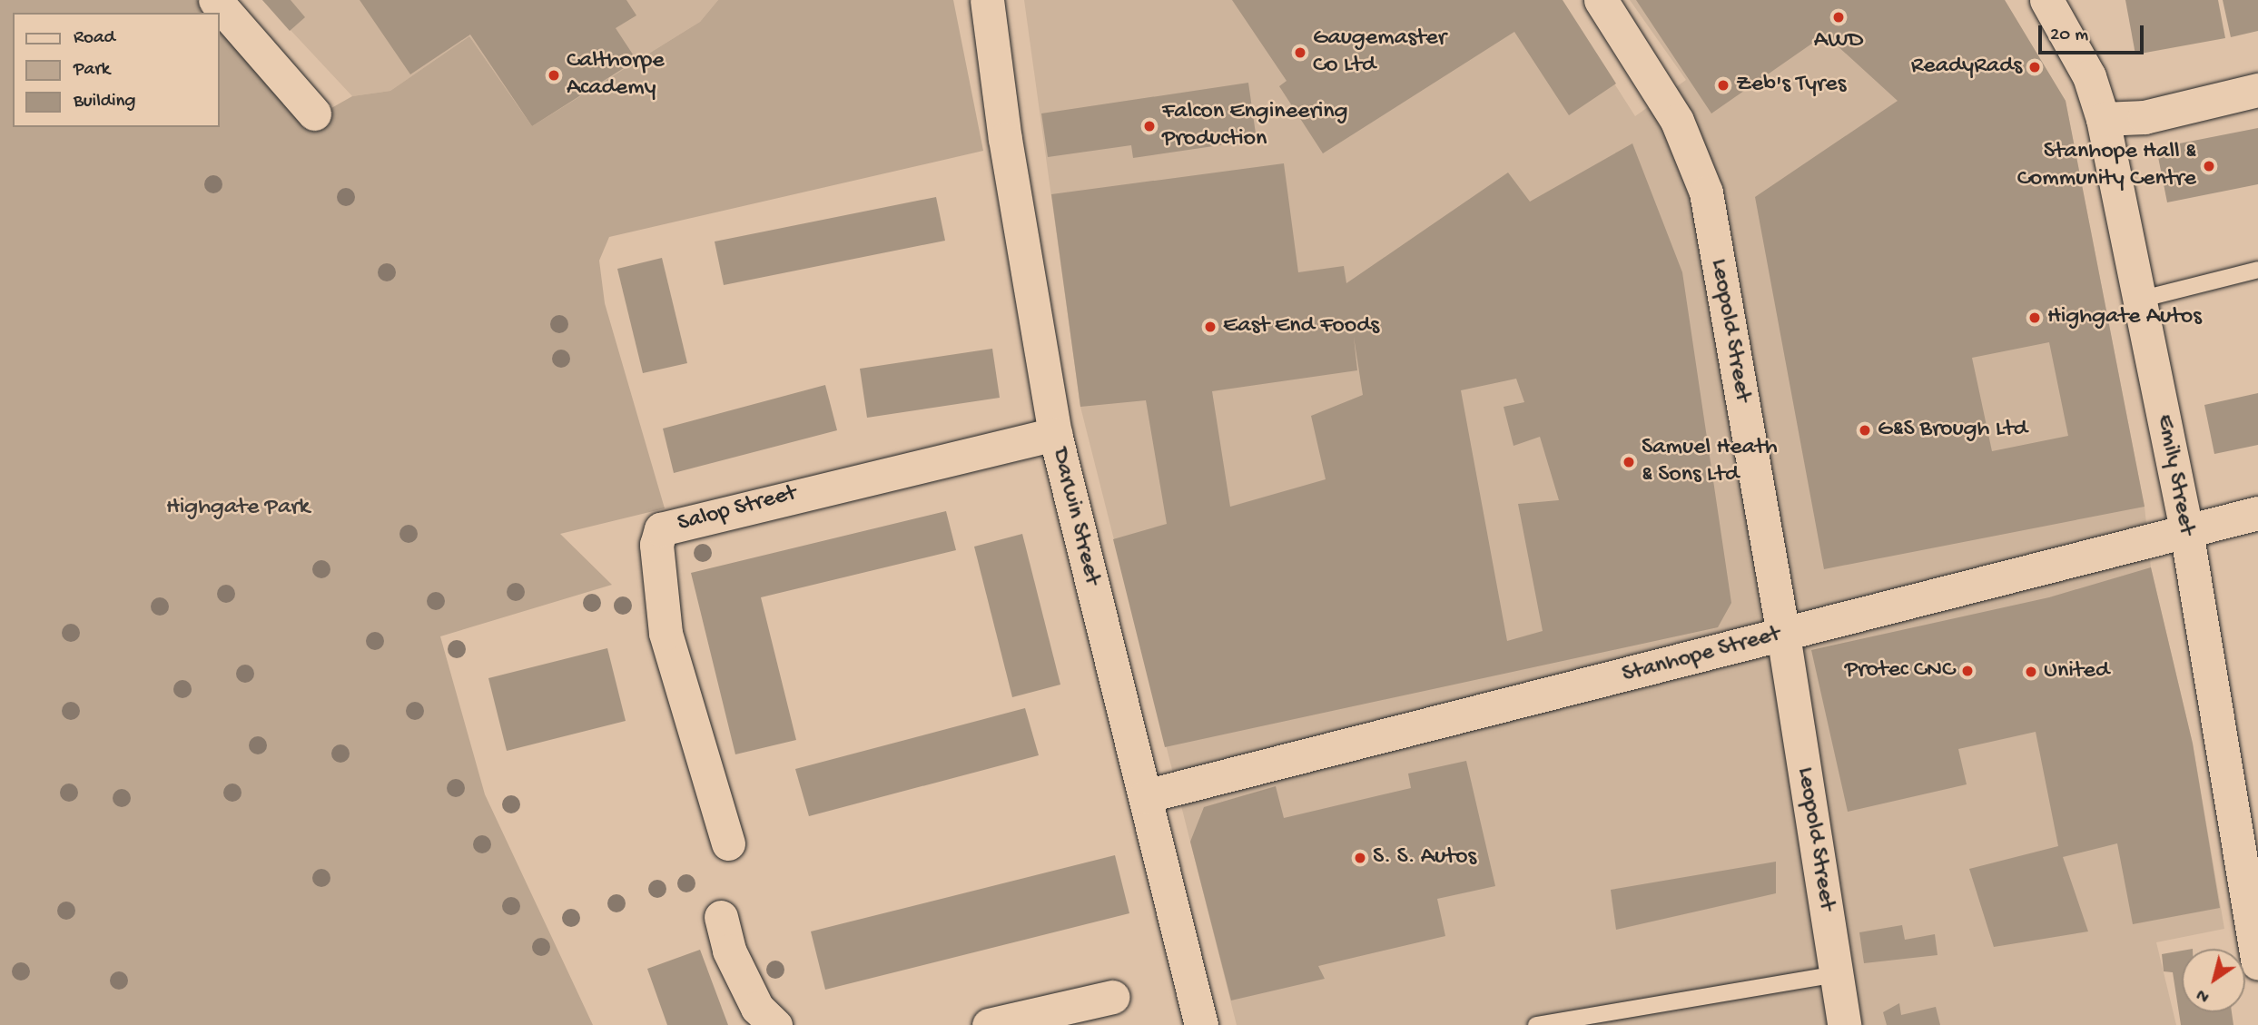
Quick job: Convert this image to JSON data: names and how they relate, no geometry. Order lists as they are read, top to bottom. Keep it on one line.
{"streets":{"street":["Leopold Street","Emily Street","Salop Street","Darwin Street","Stanhope Street"]},"crossings":[["Leopold Street","Stanhope Street"],["Emily Street","Stanhope Street"],["Salop Street","Darwin Street"],["Darwin Street","Stanhope Street"]],"parks":["Highgate Park"],"places":["AWD","Gaugemaster Co Ltd","ReadyRads","Calthorpe Academy","Zeb's Tyres","Falcon Engineering Production","Stanhope Hall & Community Centre","Highgate Autos","East End Foods","G&S Brough Ltd","Samuel Heath & Sons Ltd","Protec CNC","United","S. S. Autos"],"legend":["Road","Park","Building"],"scale_bar":"20 m","north":"bottom left"}
